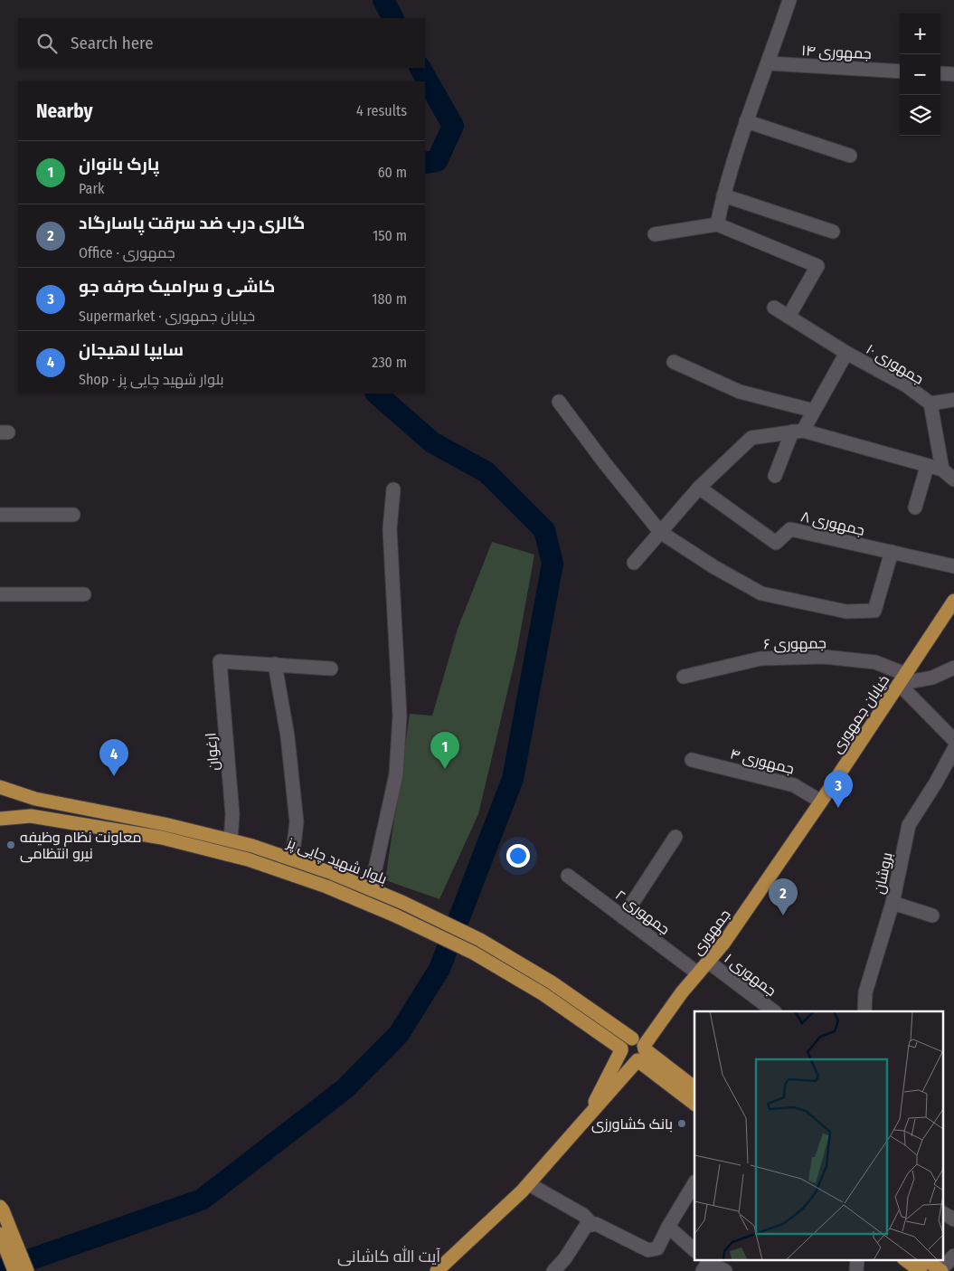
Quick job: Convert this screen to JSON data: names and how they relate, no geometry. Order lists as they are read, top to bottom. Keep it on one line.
{"streets":{"main road":["خیابان جمهوری","بلوار شهید چایی پز","جمهوری"],"street":["جمهوری ۱۴","جمهوری ۱۰","جمهوری ۸","جمهوری ۶","ارغوان","جمهوری ۴","بروشان","جمهوری ۲","جمهوری ۱"]},"crossings":[["جمهوری ۶","خیابان جمهوری"],["خیابان جمهوری","جمهوری ۴"],["خیابان جمهوری","جمهوری"],["ارغوان","بلوار شهید چایی پز"],["بلوار شهید چایی پز","جمهوری"],["جمهوری ۲","جمهوری"],["جمهوری","جمهوری ۱"]],"districts":["آیت الله کاشانی"],"places":["معاونت نظام وظیفه نیرو انتظامی","بانک کشاورزی"],"page":{"map_buttons":["+","−"],"search":"Search here","heading":["Nearby","4 results"],"list":[{"mark":"1","name":"پارک بانوان","note":"Park","value":"60 m"},{"mark":"2","name":"گالری درب ضد سرقت پاسارگاد","note":"Office · جمهوری","value":"150 m"},{"mark":"3","name":"کاشی و سرامیک صرفه جو","note":"Supermarket · خیابان جمهوری","value":"180 m"},{"mark":"4","name":"سایپا لاهیجان","note":"Shop · بلوار شهید چایی پز","value":"230 m"}],"pins":["1","4","3","2"]}}
